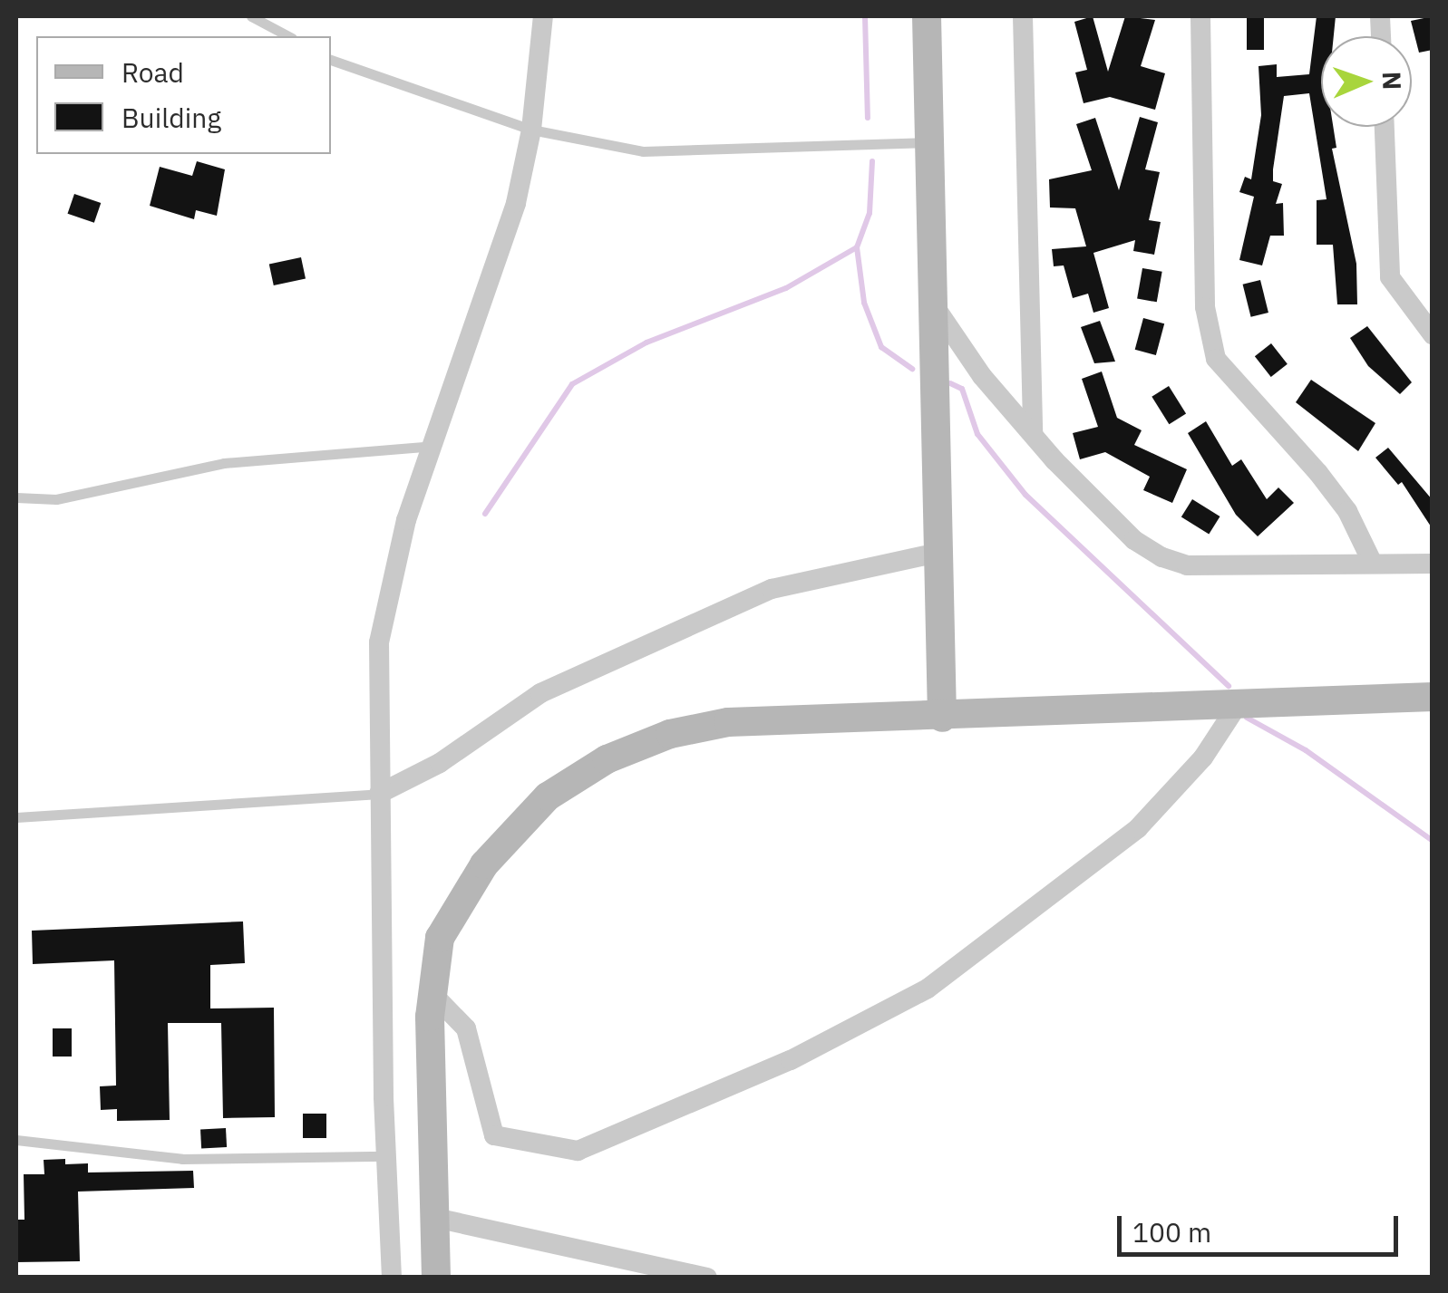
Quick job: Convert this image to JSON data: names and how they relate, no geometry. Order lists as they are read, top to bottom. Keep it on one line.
{"legend":["Road","Building"],"scale_bar":"100 m","north":"right"}
